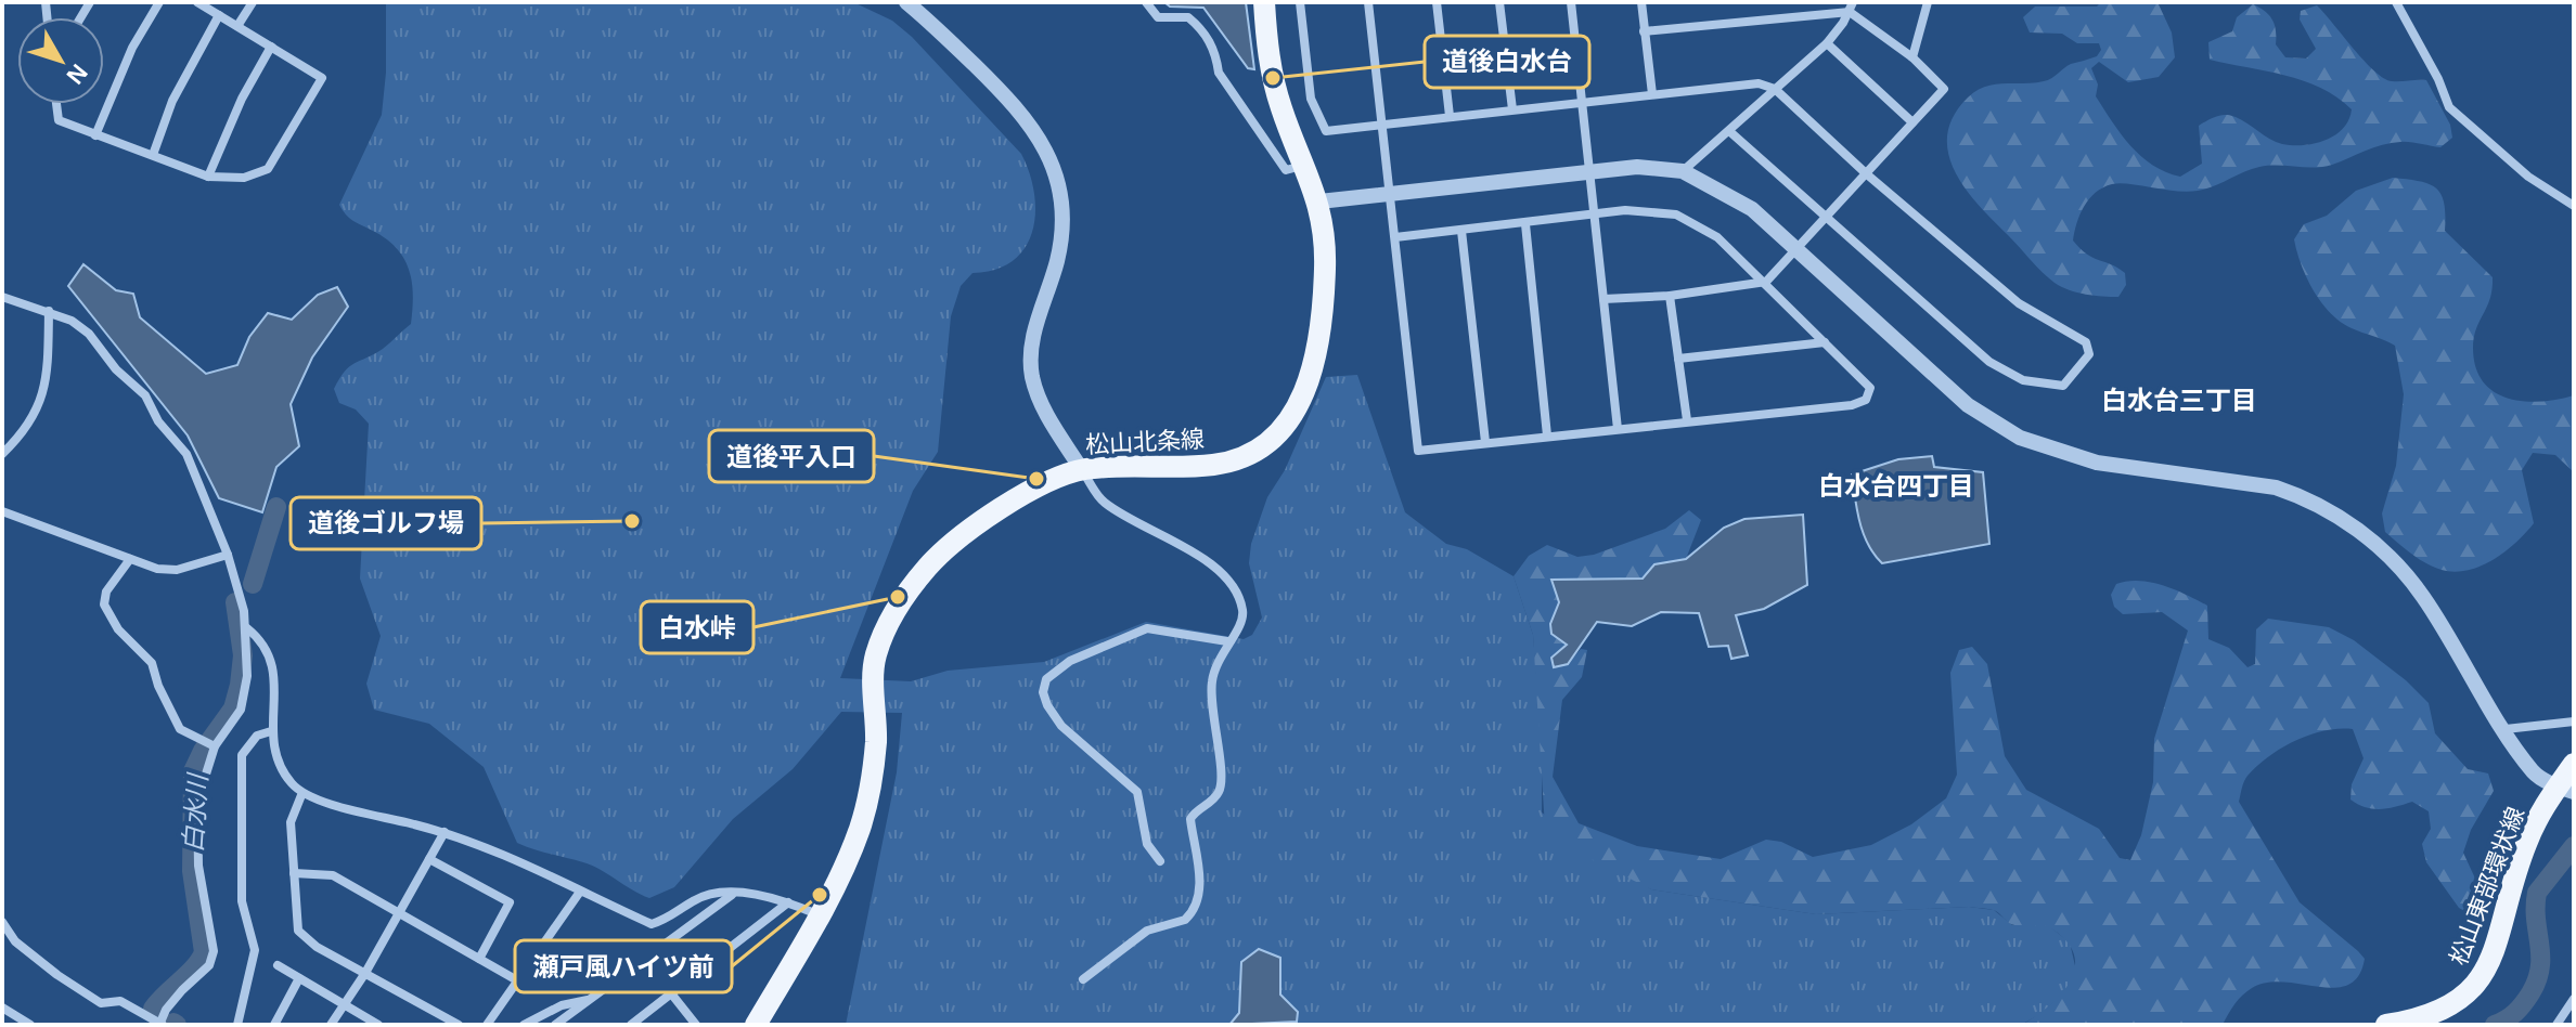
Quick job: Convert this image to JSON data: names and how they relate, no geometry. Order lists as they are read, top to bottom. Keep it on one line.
{"streets":{"main road":["松山北条線","松山東部環状線"]},"districts":["白水台三丁目","白水台四丁目"],"water":["白水川"],"places":["道後白水台","道後平入口","道後ゴルフ場","白水峠","瀬戸風ハイツ前"],"north":"bottom right"}
